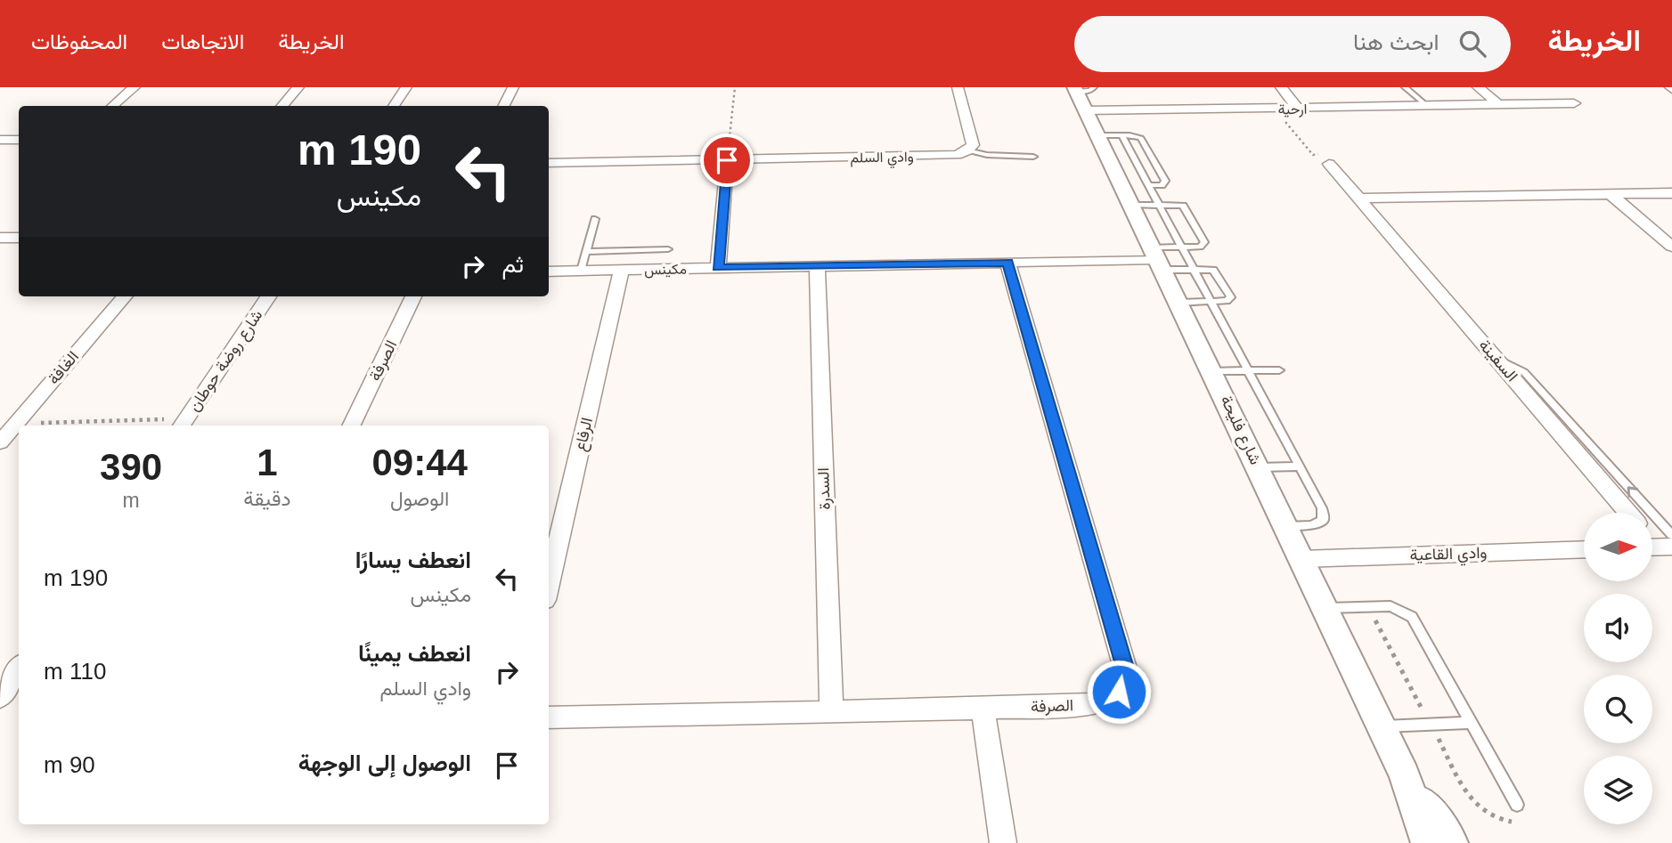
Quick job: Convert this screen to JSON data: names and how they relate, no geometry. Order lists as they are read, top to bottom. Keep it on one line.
{"streets":{"street":["ارحية","وادي السلم","مكينس","شارع روضة حوطان","الصرفة","السفينة","الغافة","شارع فليحة","الرفاع","السدرة","وادي القاعية"]},"crossings":[["ارحية","شارع فليحة"],["مكينس","الصرفة"],["مكينس","شارع فليحة"],["مكينس","الرفاع"],["مكينس","السدرة"],["الصرفة","السدرة"],["شارع فليحة","وادي القاعية"]],"north":"right","page":{"header":"الخريطة","search":"ابحث هنا","nav":["الخريطة","الاتجاهات","المحفوظات"],"turn":["190 m","مكينس"],"then":"ثم","eta":["09:44","الوصول","1","دقيقة","390","m"],"list":[{"name":"انعطف يسارًا","note":"مكينس","value":"190 m"},{"name":"انعطف يمينًا","note":"وادي السلم","value":"110 m"},{"name":"الوصول إلى الوجهة","value":"90 m"}]}}
